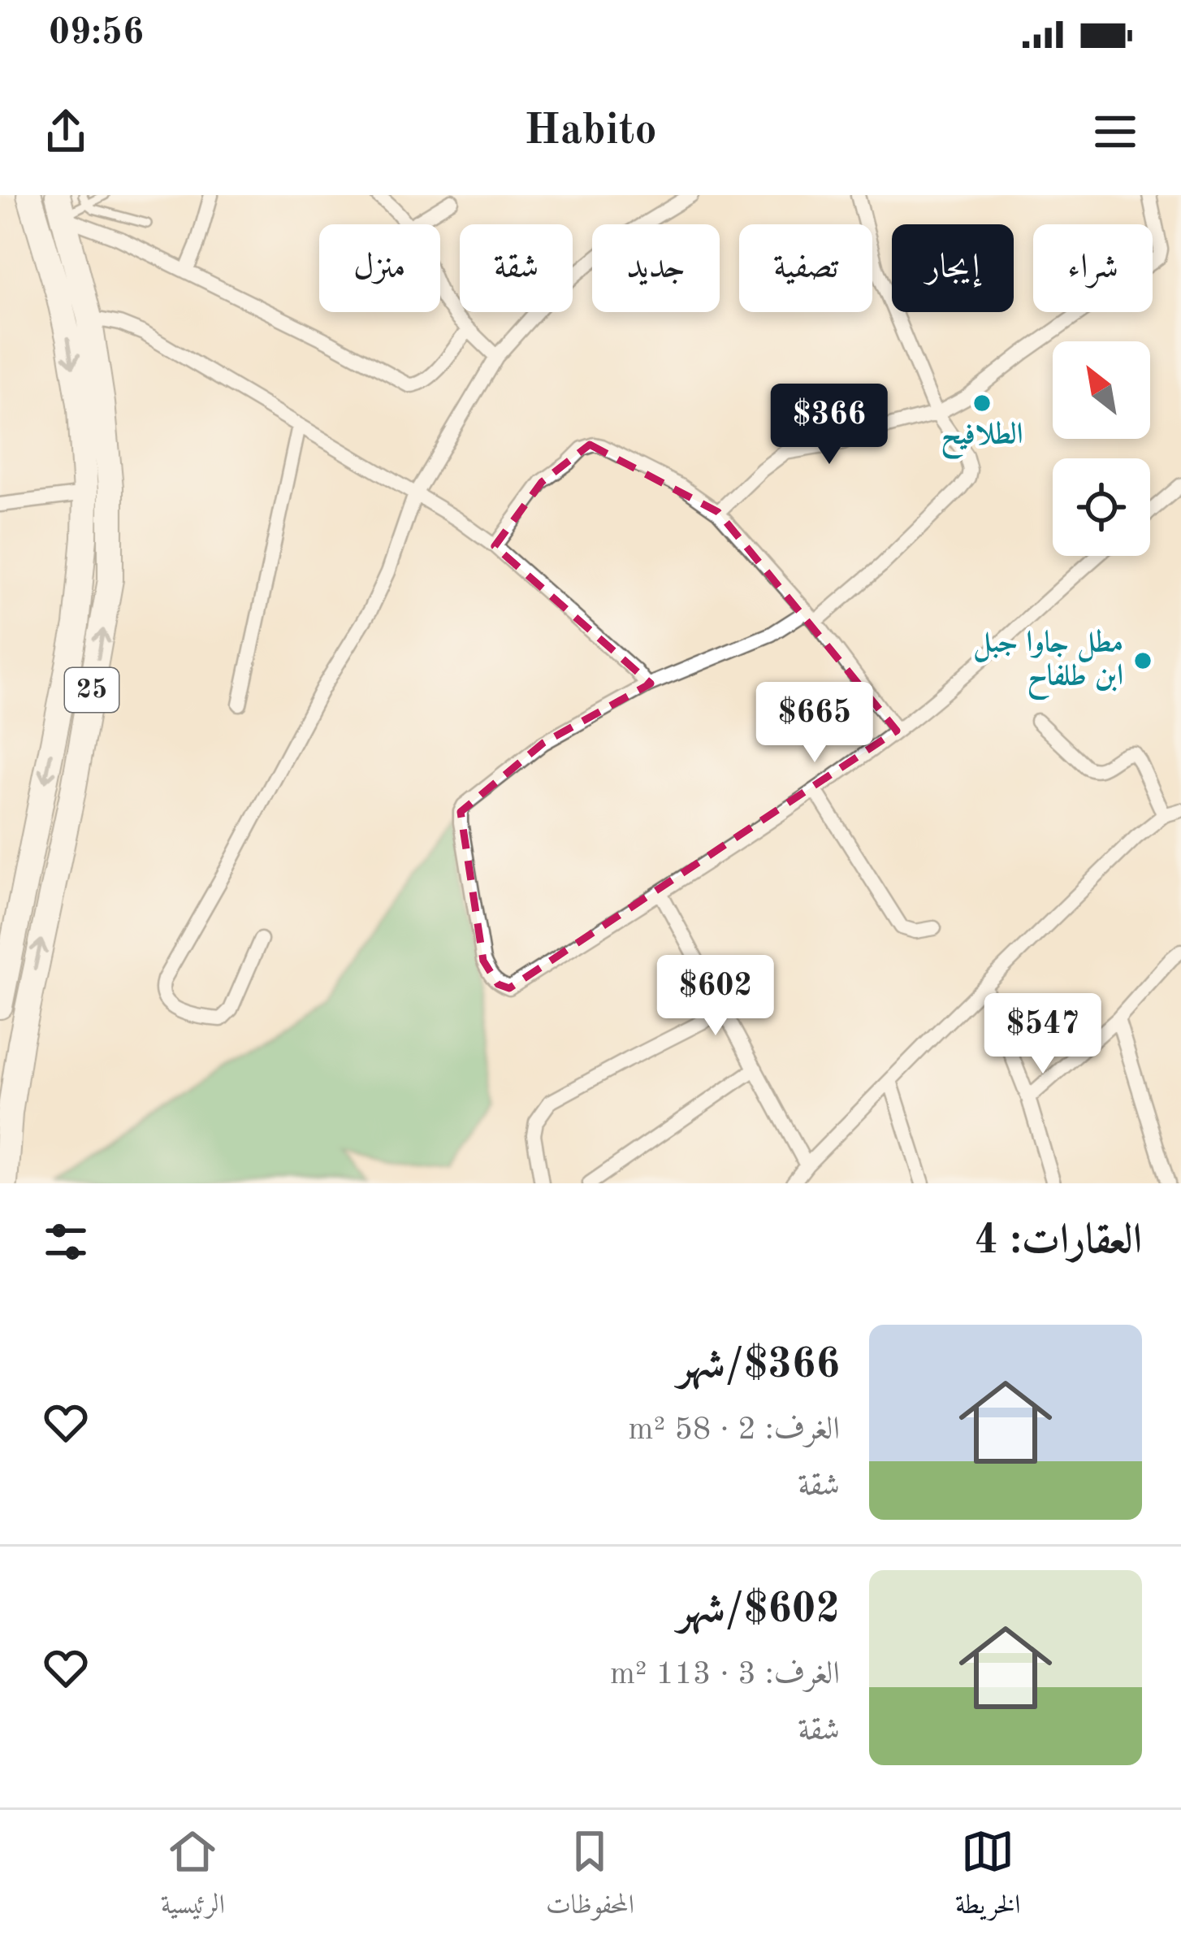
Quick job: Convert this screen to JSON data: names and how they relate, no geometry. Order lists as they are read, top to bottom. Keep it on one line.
{"streets":{"highway":["25"]},"places":["الطلافيح","مطل جاوا جبل ابن طلفاح"],"north":"top left","page":{"status":"09:56","header":"Habito","chip":["شراء","إيجار","تصفية","جديد","شقة","منزل"],"price":["$366","$665","$602","$547"],"heading":"العقارات: 4","list":[{"name":"$366/شهر","note":"الغرف: 2 · 58 m² · شقة"},{"name":"$602/شهر","note":"الغرف: 3 · 113 m² · شقة"}],"tabs":["الخريطة","المحفوظات","الرئيسية"]}}
